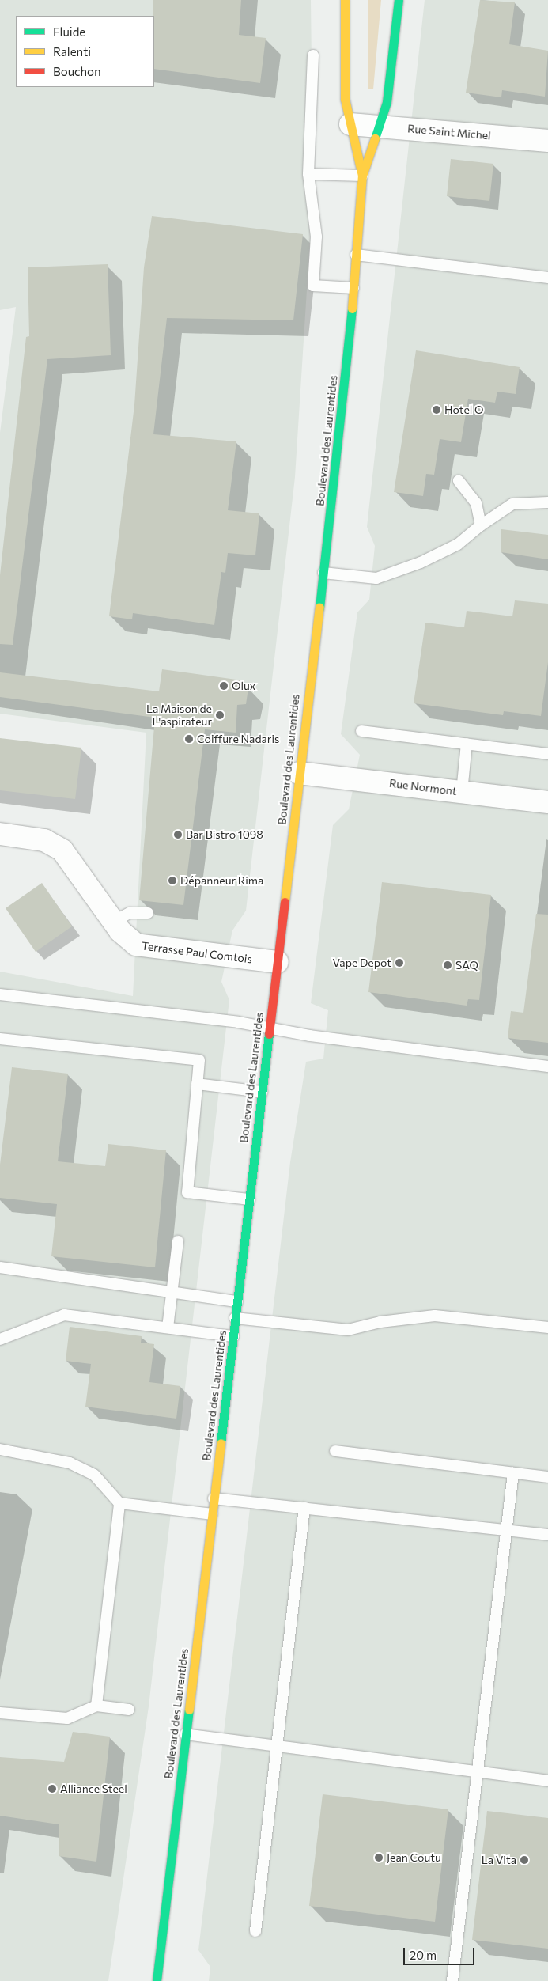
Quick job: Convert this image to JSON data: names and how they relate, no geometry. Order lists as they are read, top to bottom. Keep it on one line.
{"streets":{"main road":["Boulevard des Laurentides"],"street":["Rue Saint Michel","Rue Normont","Terrasse Paul Comtois"]},"crossings":[["Rue Saint Michel","Boulevard des Laurentides"],["Boulevard des Laurentides","Rue Normont"],["Boulevard des Laurentides","Terrasse Paul Comtois"]],"places":["Hotel O","Olux","La Maison de L'aspirateur","Coiffure Nadaris","Bar Bistro 1098","Dépanneur Rima","Vape Depot","SAQ","Alliance Steel","Jean Coutu","La Vita"],"legend":["Fluide","Ralenti","Bouchon"],"scale_bar":"20 m"}
